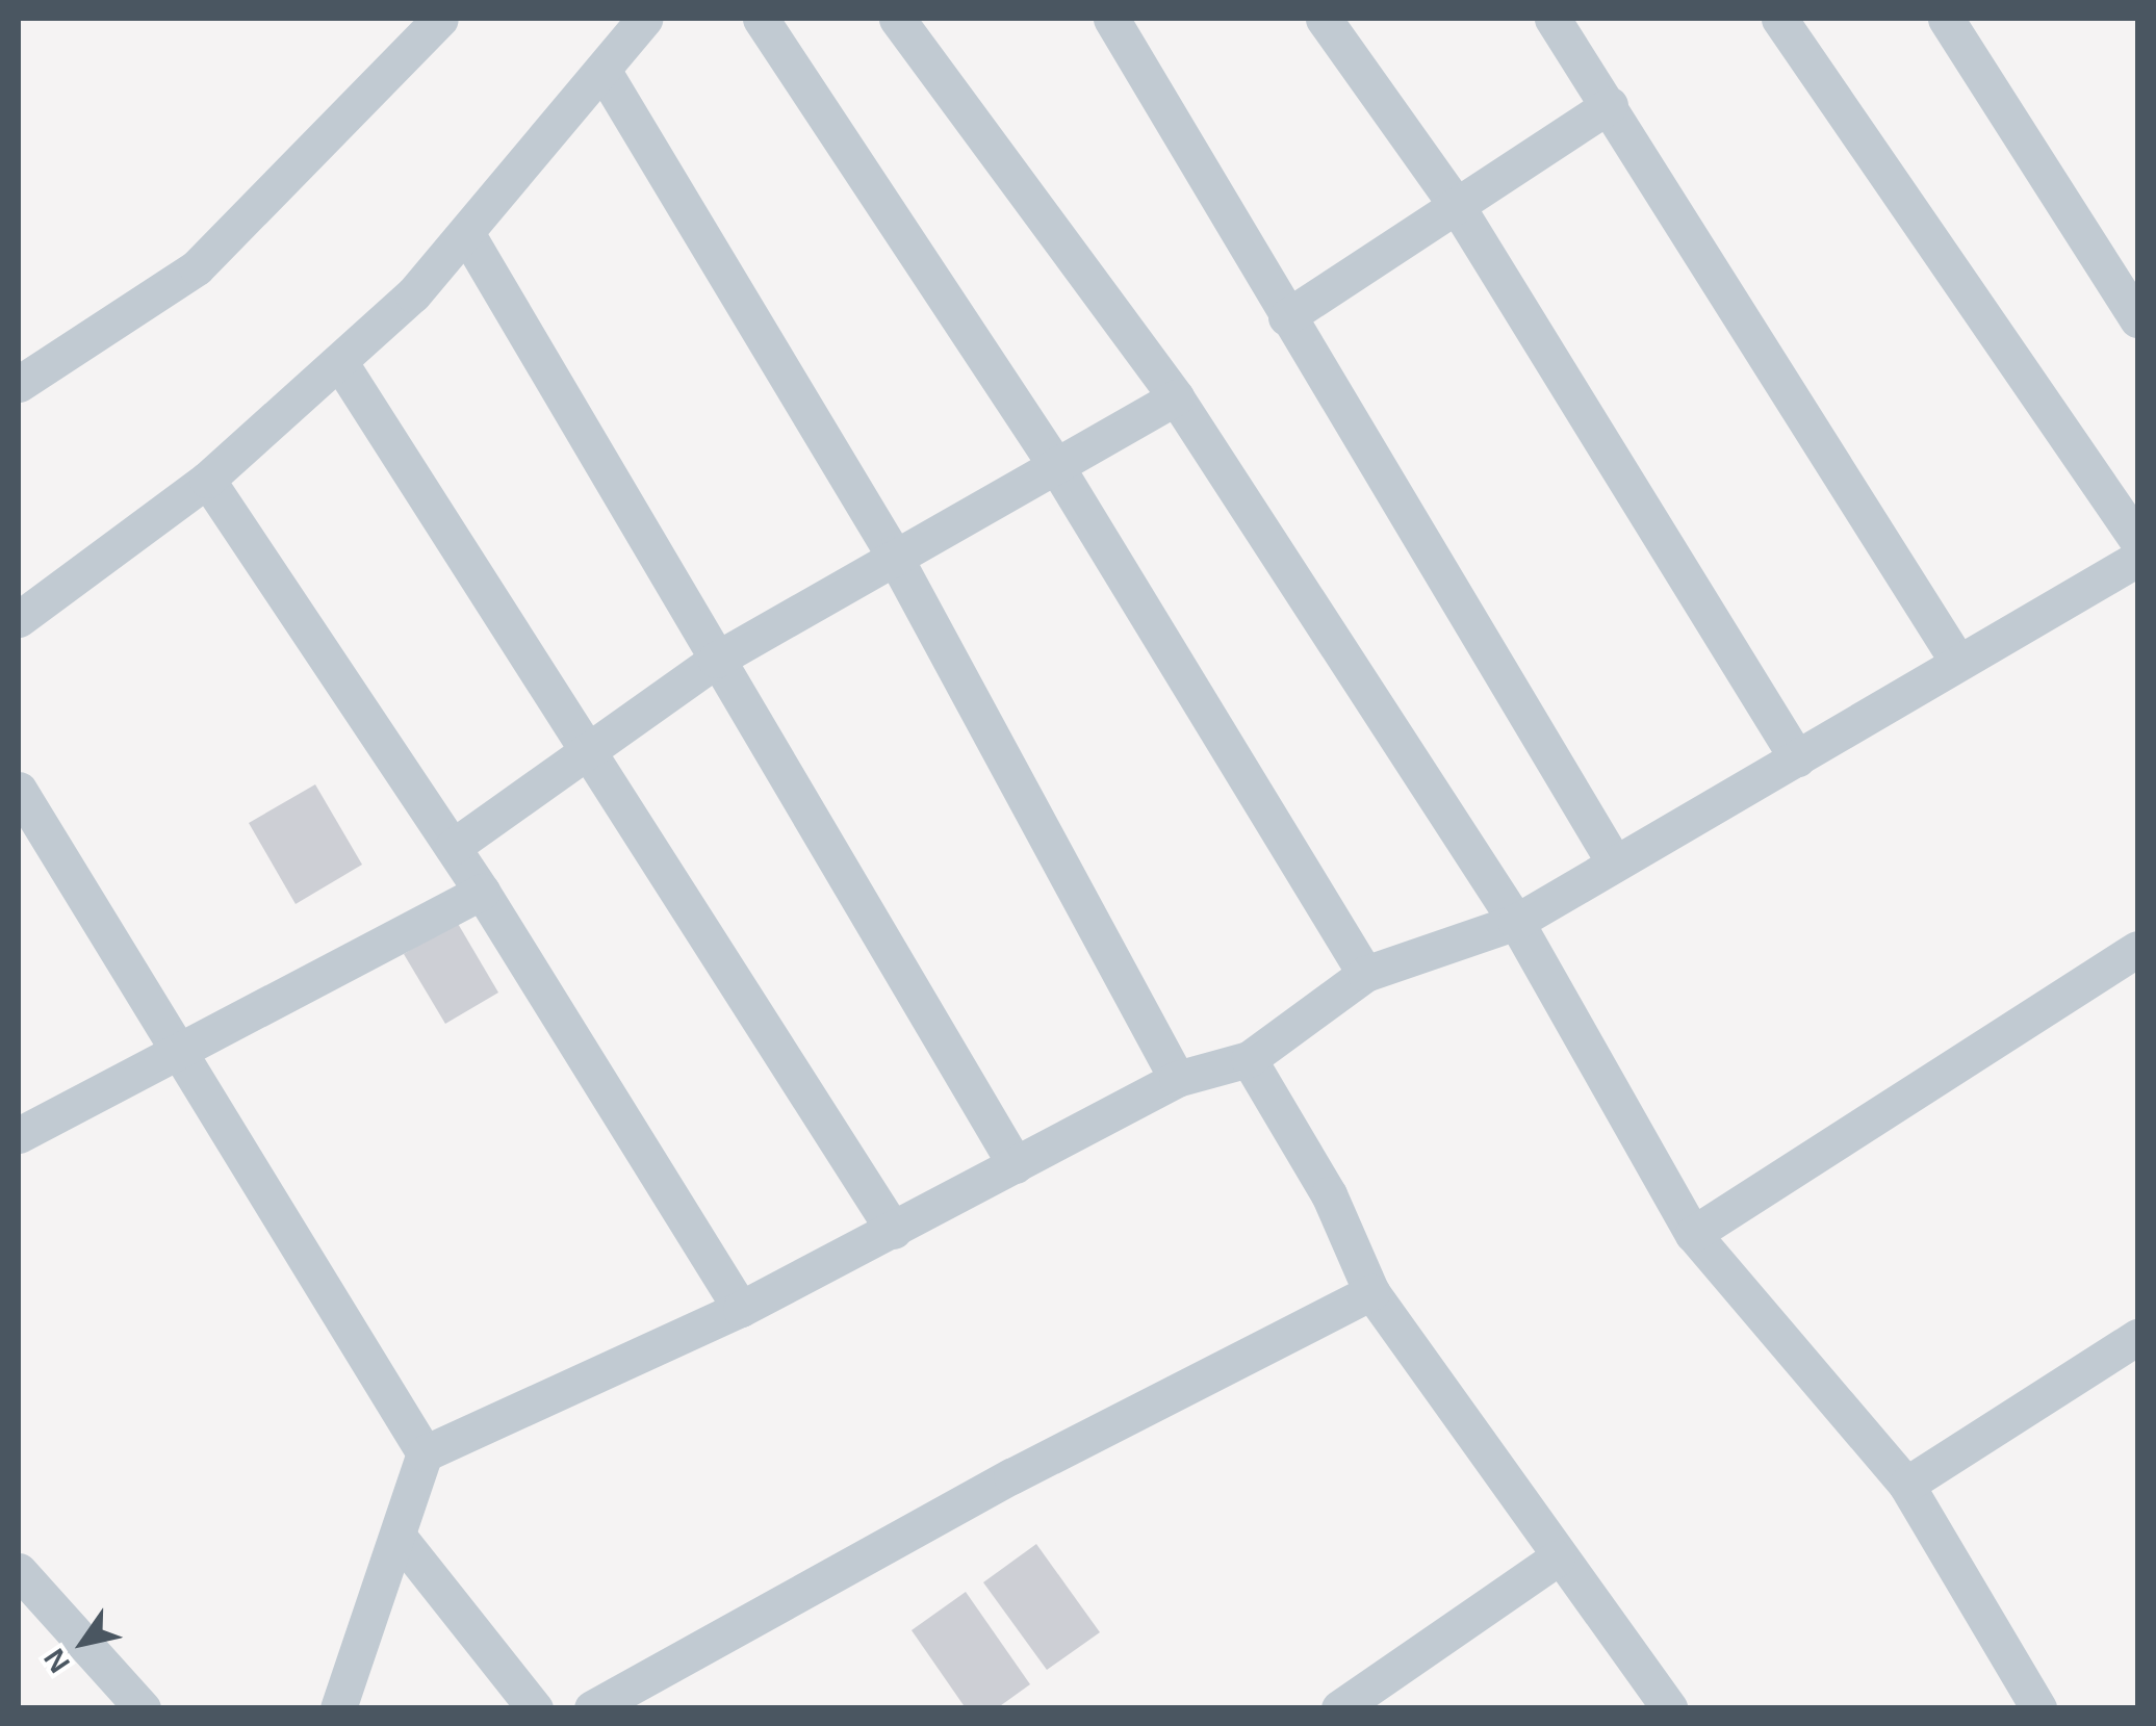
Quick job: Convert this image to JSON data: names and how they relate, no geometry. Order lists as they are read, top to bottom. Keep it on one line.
{"north":"bottom left"}
